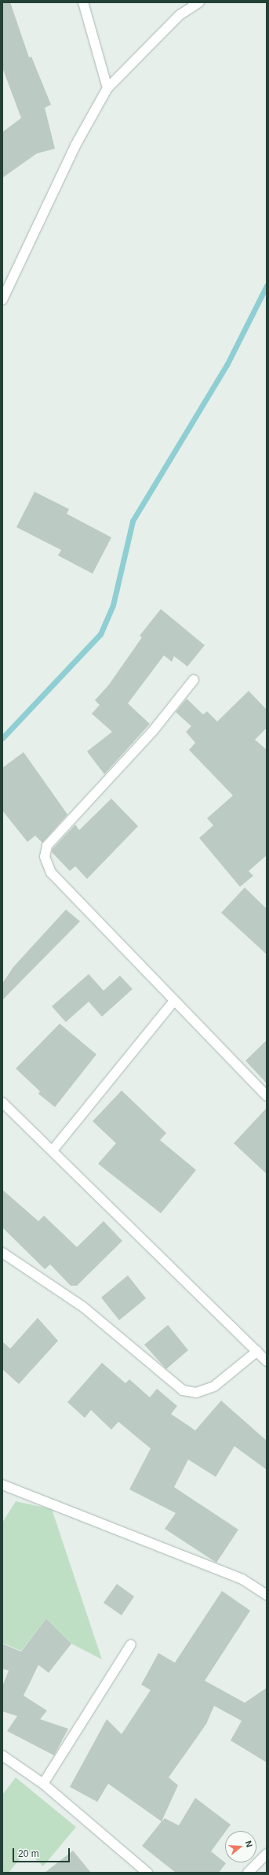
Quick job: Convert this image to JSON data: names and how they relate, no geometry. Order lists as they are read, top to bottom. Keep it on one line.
{"scale_bar":"20 m","north":"right"}
